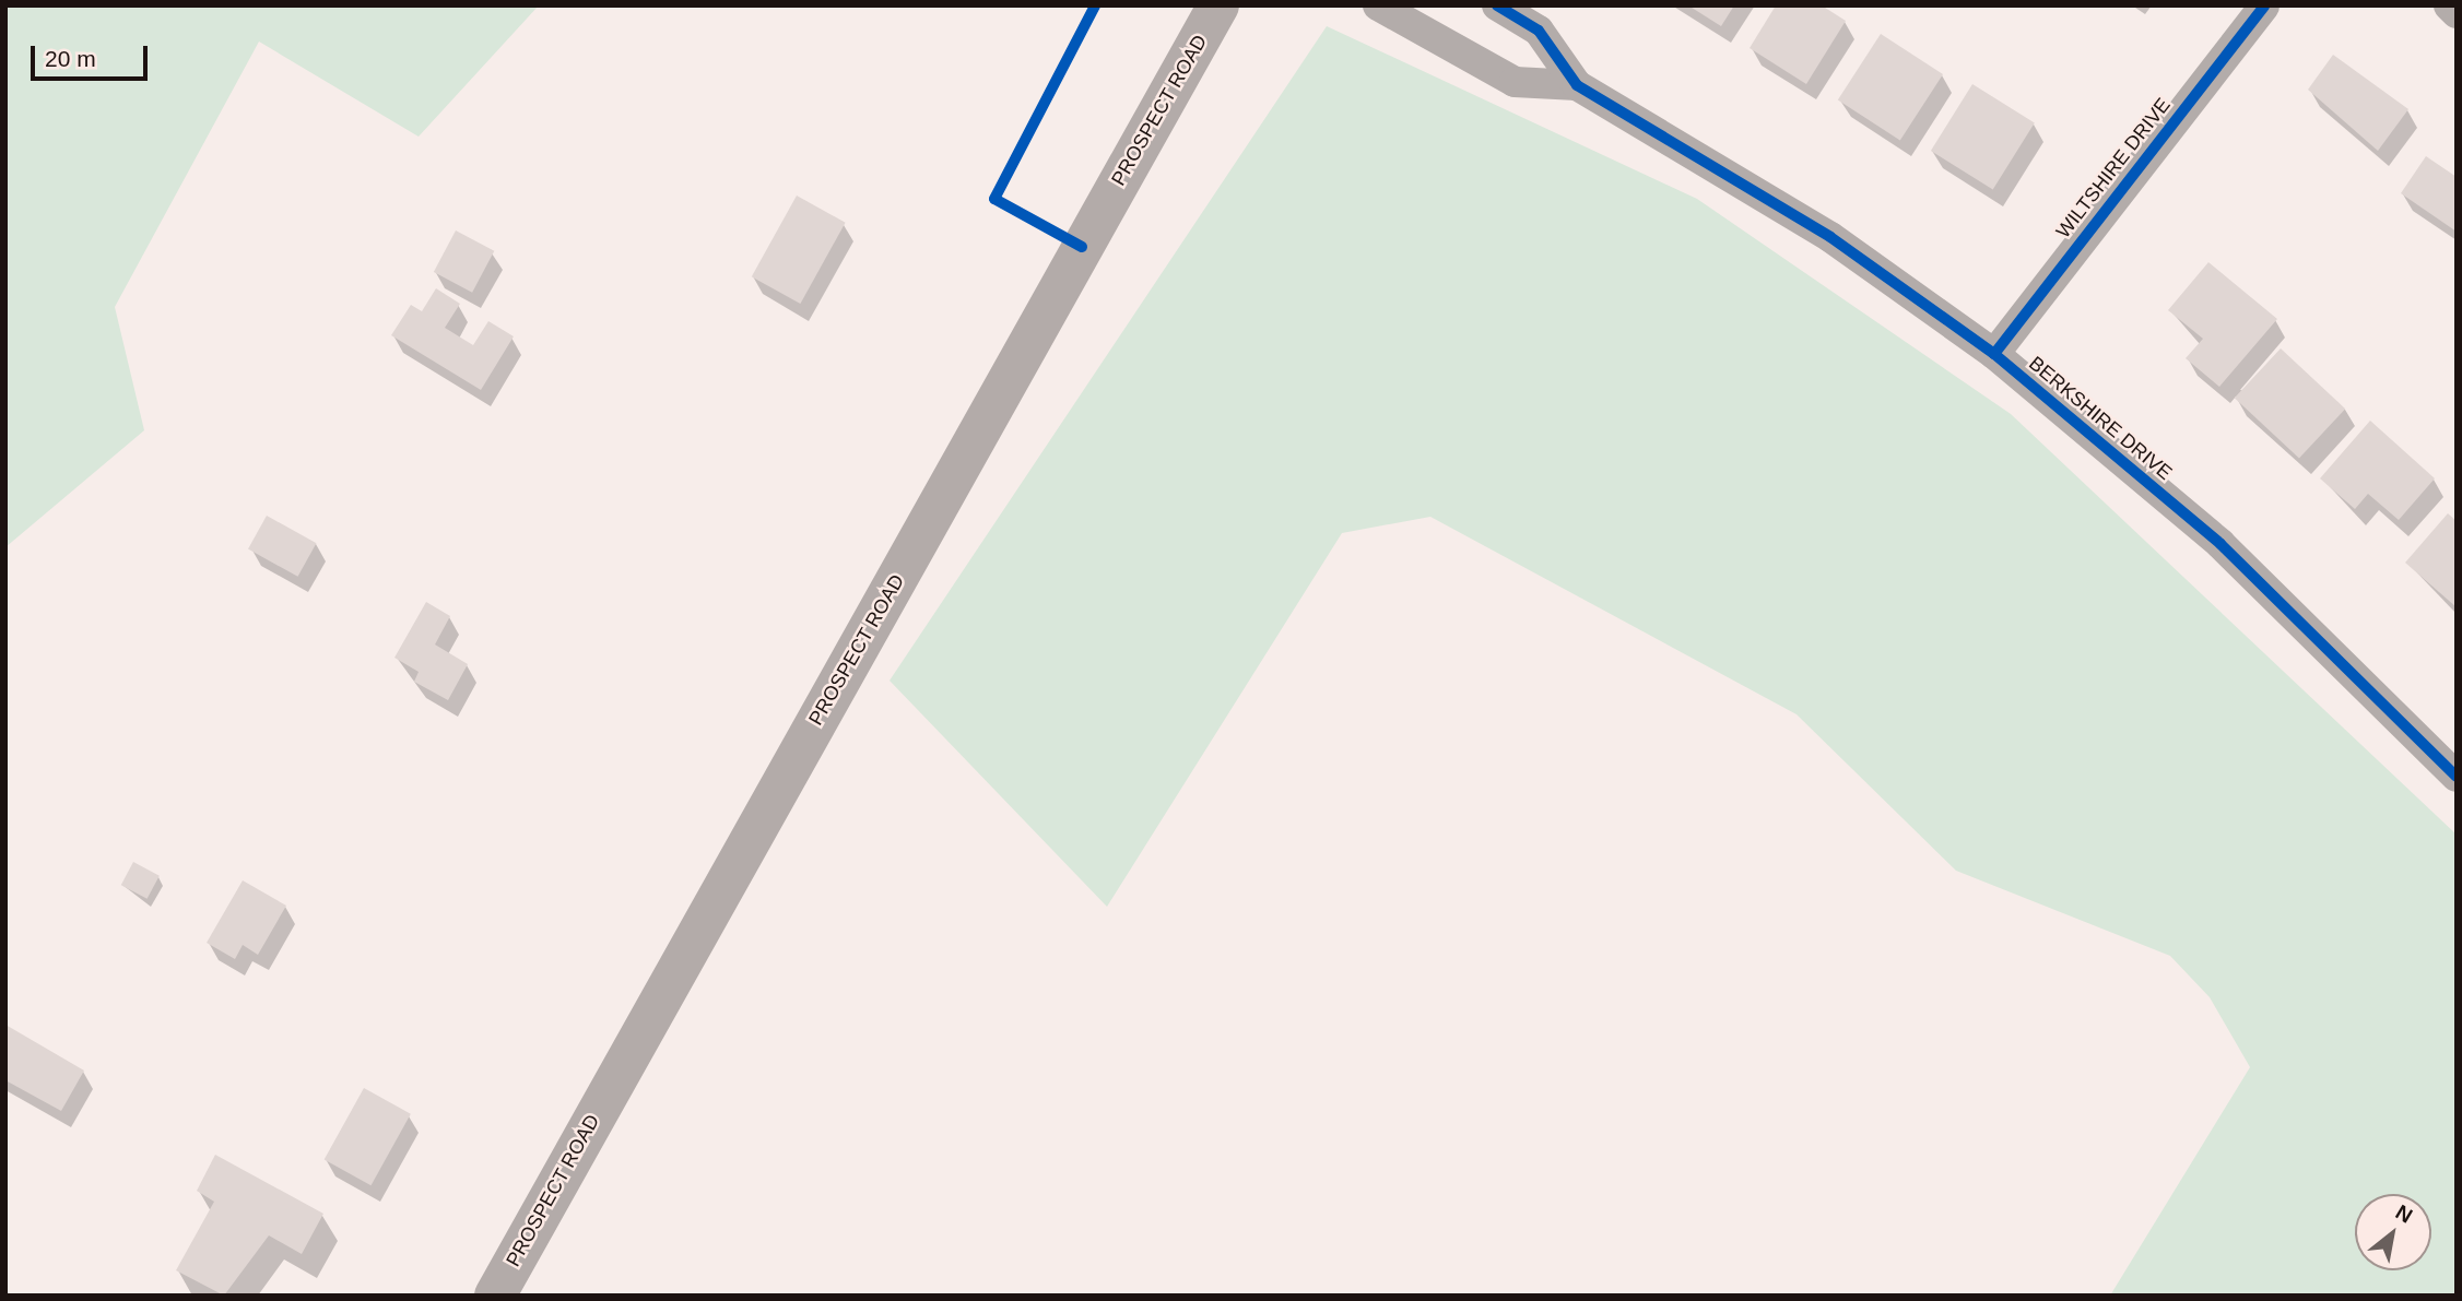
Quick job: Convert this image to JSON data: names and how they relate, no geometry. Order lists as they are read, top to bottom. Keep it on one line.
{"streets":{"main road":["PROSPECT ROAD"],"street":["WILTSHIRE DRIVE","BERKSHIRE DRIVE"]},"crossings":[["WILTSHIRE DRIVE","BERKSHIRE DRIVE"]],"scale_bar":"20 m","north":"top right"}
